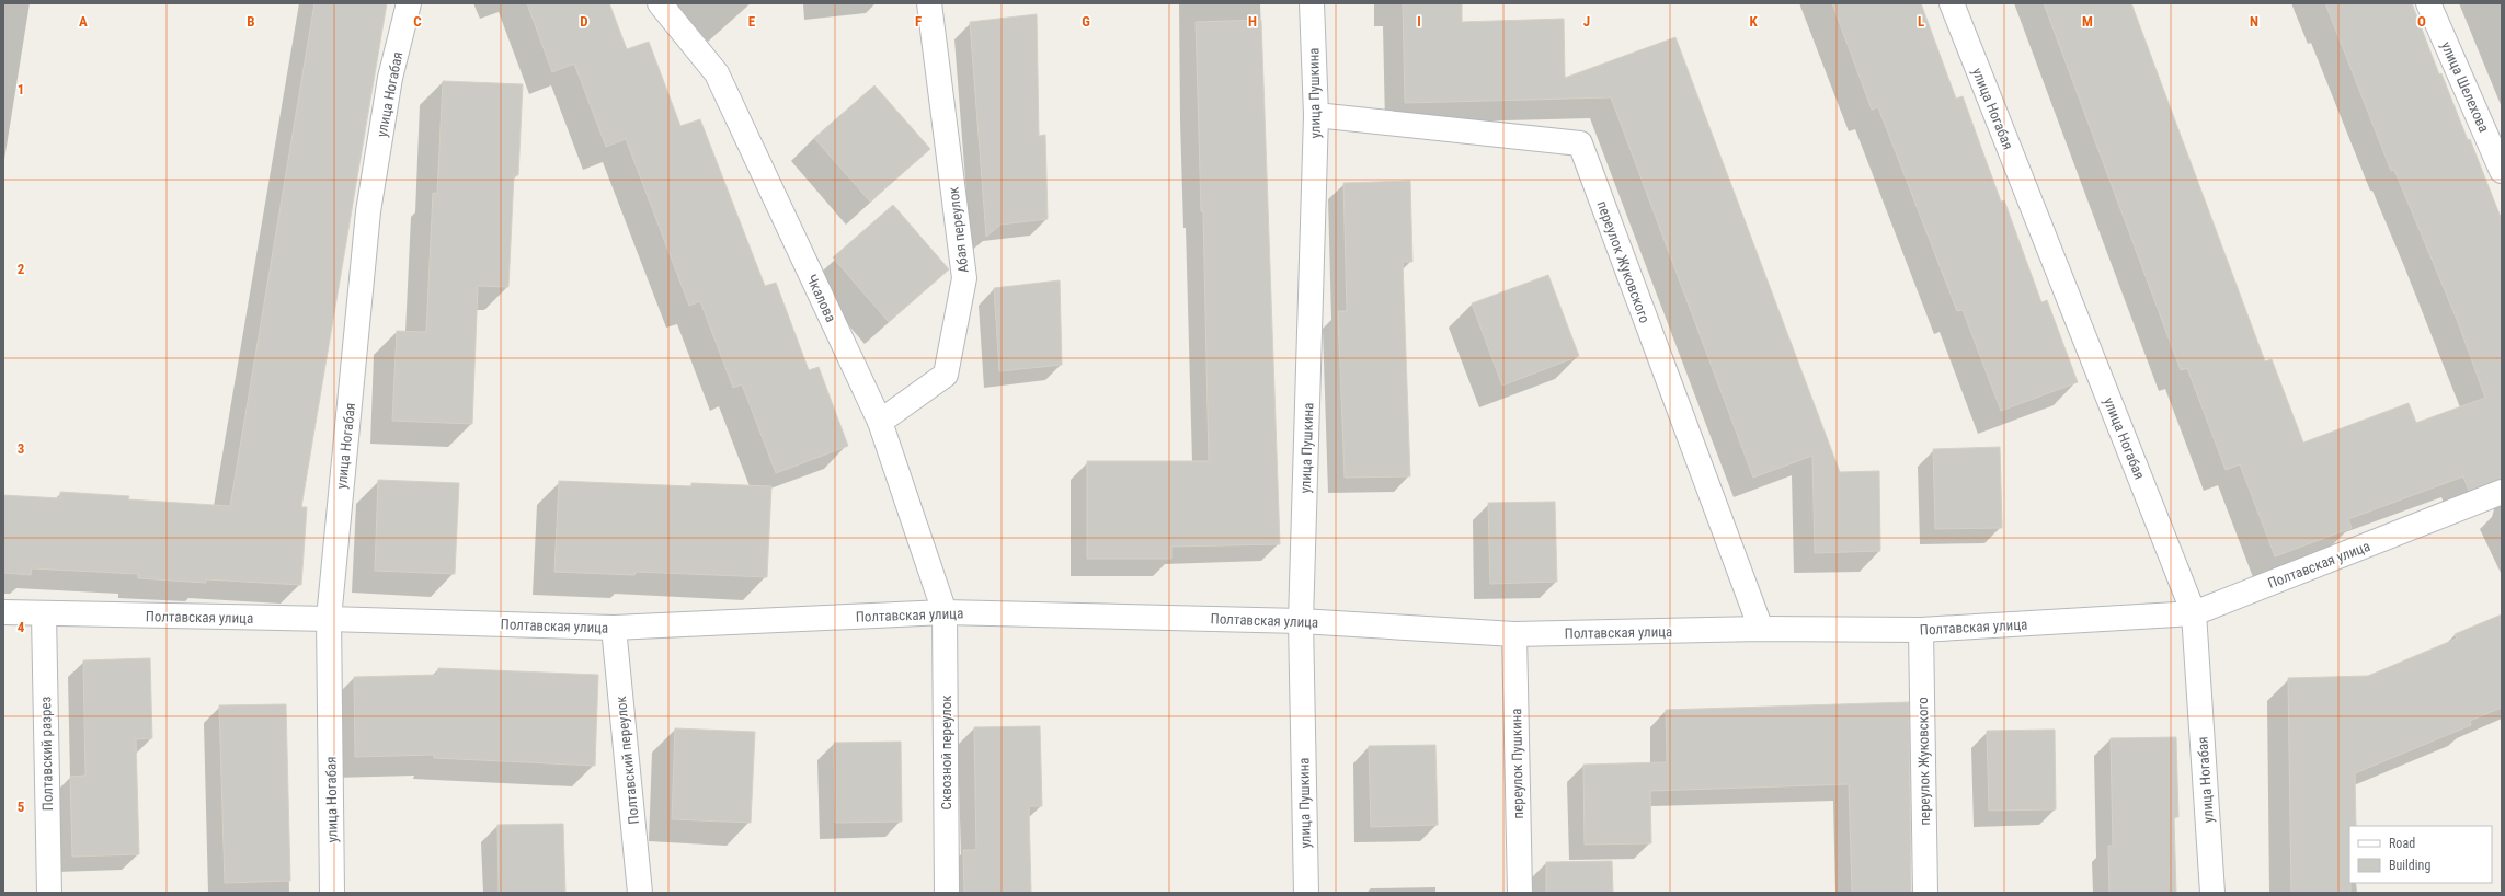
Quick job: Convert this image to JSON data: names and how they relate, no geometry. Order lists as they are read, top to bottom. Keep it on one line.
{"streets":{"street":["улица Шелехова","улица Пушкина","улица Ногабая","Абая переулок","переулок Жуковского","Чкалова","Полтавская улица","Сквозной переулок","Полтавский разрез","Полтавский переулок","переулок Пушкина"]},"crossings":[["улица Пушкина","переулок Жуковского"],["улица Пушкина","Полтавская улица"],["улица Ногабая","Полтавская улица"],["Абая переулок","Чкалова"],["переулок Жуковского","Полтавская улица"],["Чкалова","Полтавская улица"],["Чкалова","Сквозной переулок"],["Полтавская улица","Сквозной переулок"],["Полтавская улица","Полтавский разрез"],["Полтавская улица","Полтавский переулок"],["Полтавская улица","переулок Пушкина"]],"legend":["Road","Building"],"grid":{"columns":["A","B","C","D","E","F","G","H","I","J","K","L","M","N","O"],"rows":["1","2","3","4","5"]}}
